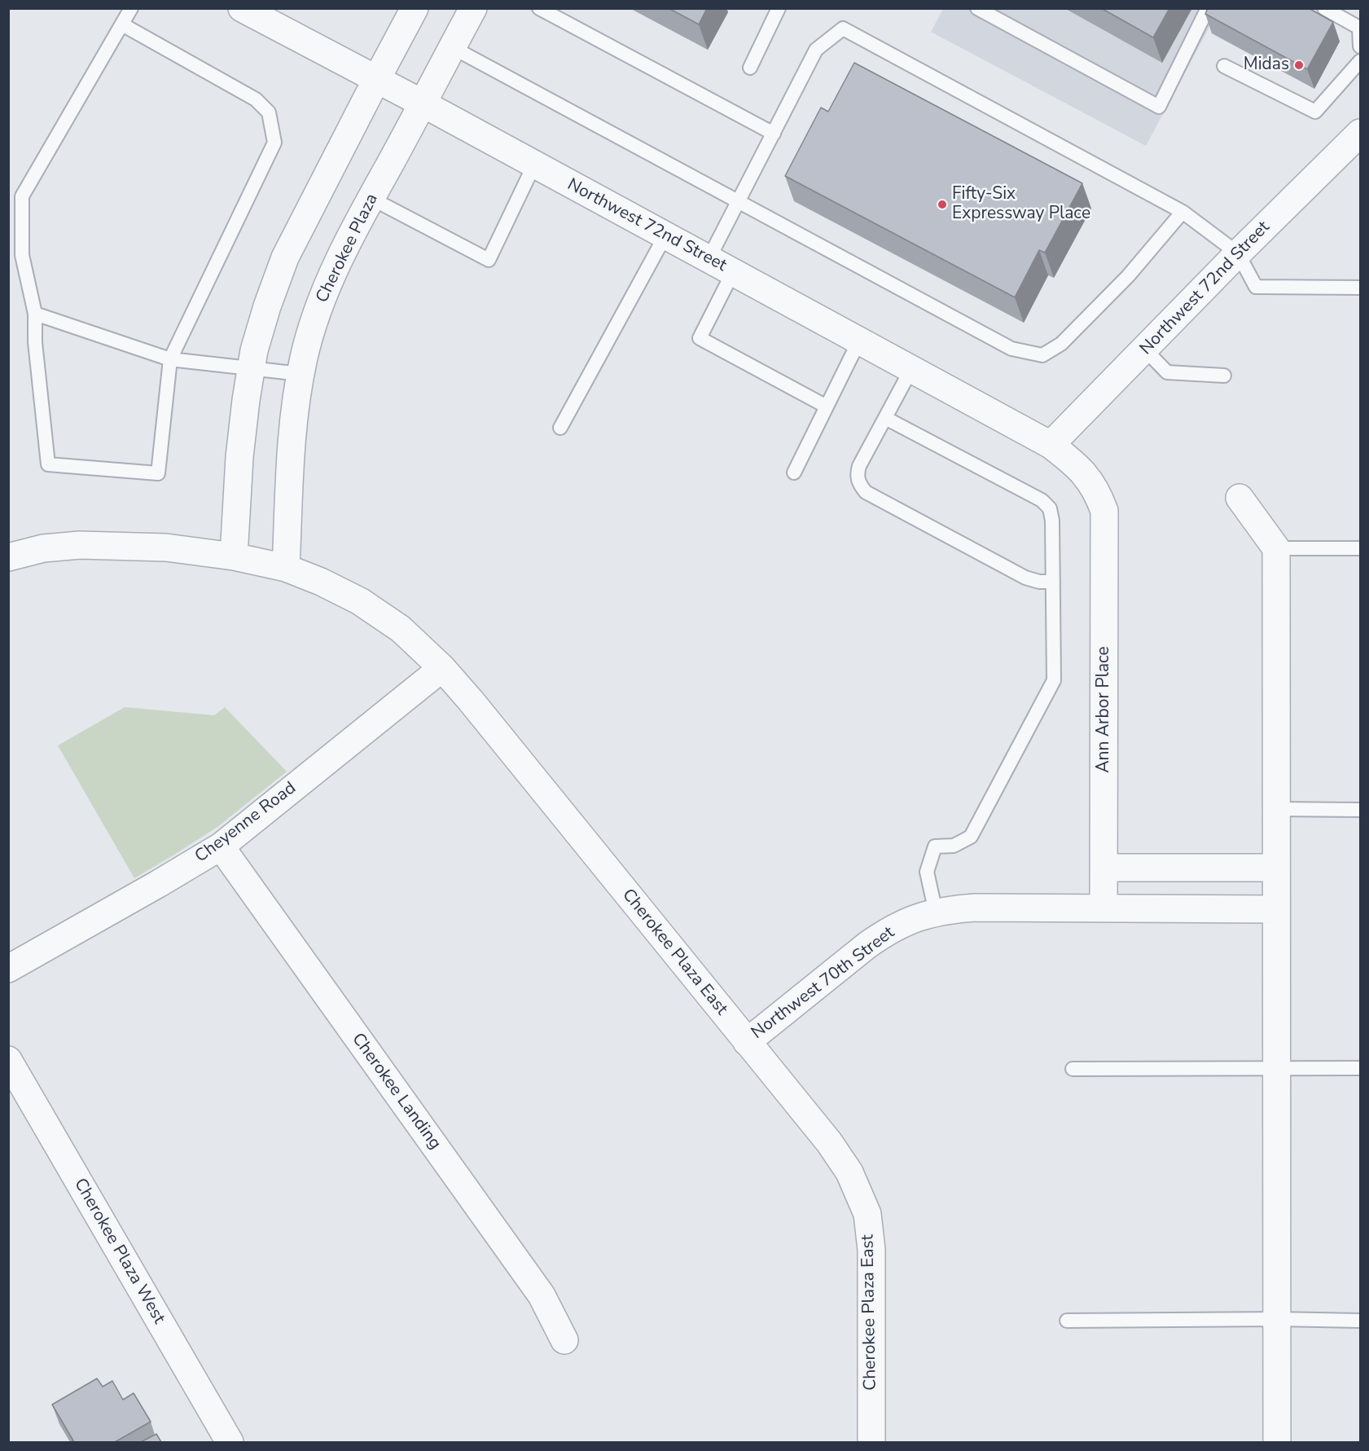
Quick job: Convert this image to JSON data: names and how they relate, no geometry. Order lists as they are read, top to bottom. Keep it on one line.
{"streets":{"street":["Northwest 72nd Street","Cherokee Plaza","Ann Arbor Place","Cheyenne Road","Cherokee Plaza East","Northwest 70th Street","Cherokee Landing","Cherokee Plaza West"]},"crossings":[["Northwest 72nd Street","Cherokee Plaza"],["Northwest 72nd Street","Ann Arbor Place"],["Cherokee Plaza","Cherokee Plaza East"],["Ann Arbor Place","Northwest 70th Street"],["Cheyenne Road","Cherokee Plaza East"],["Cheyenne Road","Cherokee Landing"],["Cherokee Plaza East","Northwest 70th Street"]],"places":["Midas","Fifty-Six Expressway Place"]}
